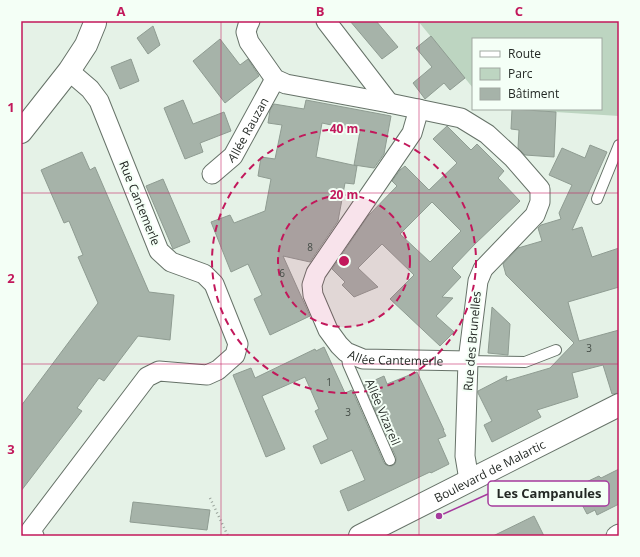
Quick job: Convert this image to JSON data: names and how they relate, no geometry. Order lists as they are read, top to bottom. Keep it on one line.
{"streets":{"street":["Allée Rauzan","Rue Cantemerle","Rue des Brunelles","Allée Cantemerle","Boulevard de Malartic"],"lane":["Allée Vizareil"]},"crossings":[["Allée Rauzan","Rue des Brunelles"],["Rue des Brunelles","Allée Cantemerle"],["Rue des Brunelles","Boulevard de Malartic"],["Allée Cantemerle","Allée Vizareil"]],"places":["Les Campanules"],"house_numbers":["8","6","3","1","3"],"legend":["Route","Parc","Bâtiment"],"grid":{"columns":["A","B","C"],"rows":["1","2","3"]},"rings":["40 m","20 m"]}
